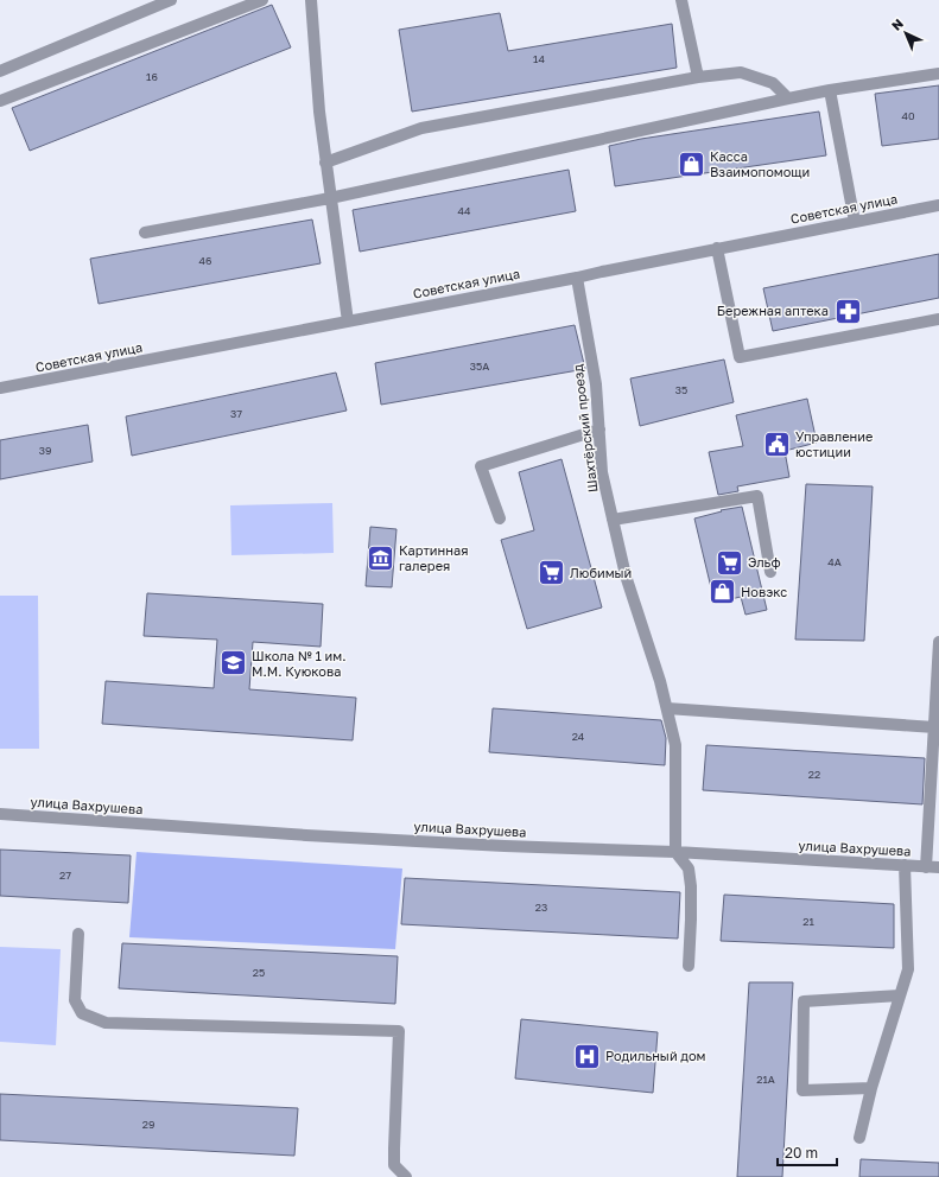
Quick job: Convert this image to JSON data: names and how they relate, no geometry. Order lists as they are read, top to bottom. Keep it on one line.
{"streets":{"street":["Советская улица","Шахтёрский проезд","улица Вахрушева"]},"crossings":[["Советская улица","Шахтёрский проезд"],["Шахтёрский проезд","улица Вахрушева"]],"places":{"shop":["Касса Взаимопомощи","Новэкс"],"pharmacy":["Бережная аптека"],"public building":["Управление юстиции"],"museum":["Картинная галерея"],"supermarket":["Эльф","Любимый"],"school or university":["Школа № 1 им. М.М. Куюкова"],"hospital":["Родильный дом"]},"house_numbers":["14","16","40","44","46","35А","35","37","39","4А","24","22","27","23","21","25","21А","29"],"scale_bar":"20 m","north":"top left"}
